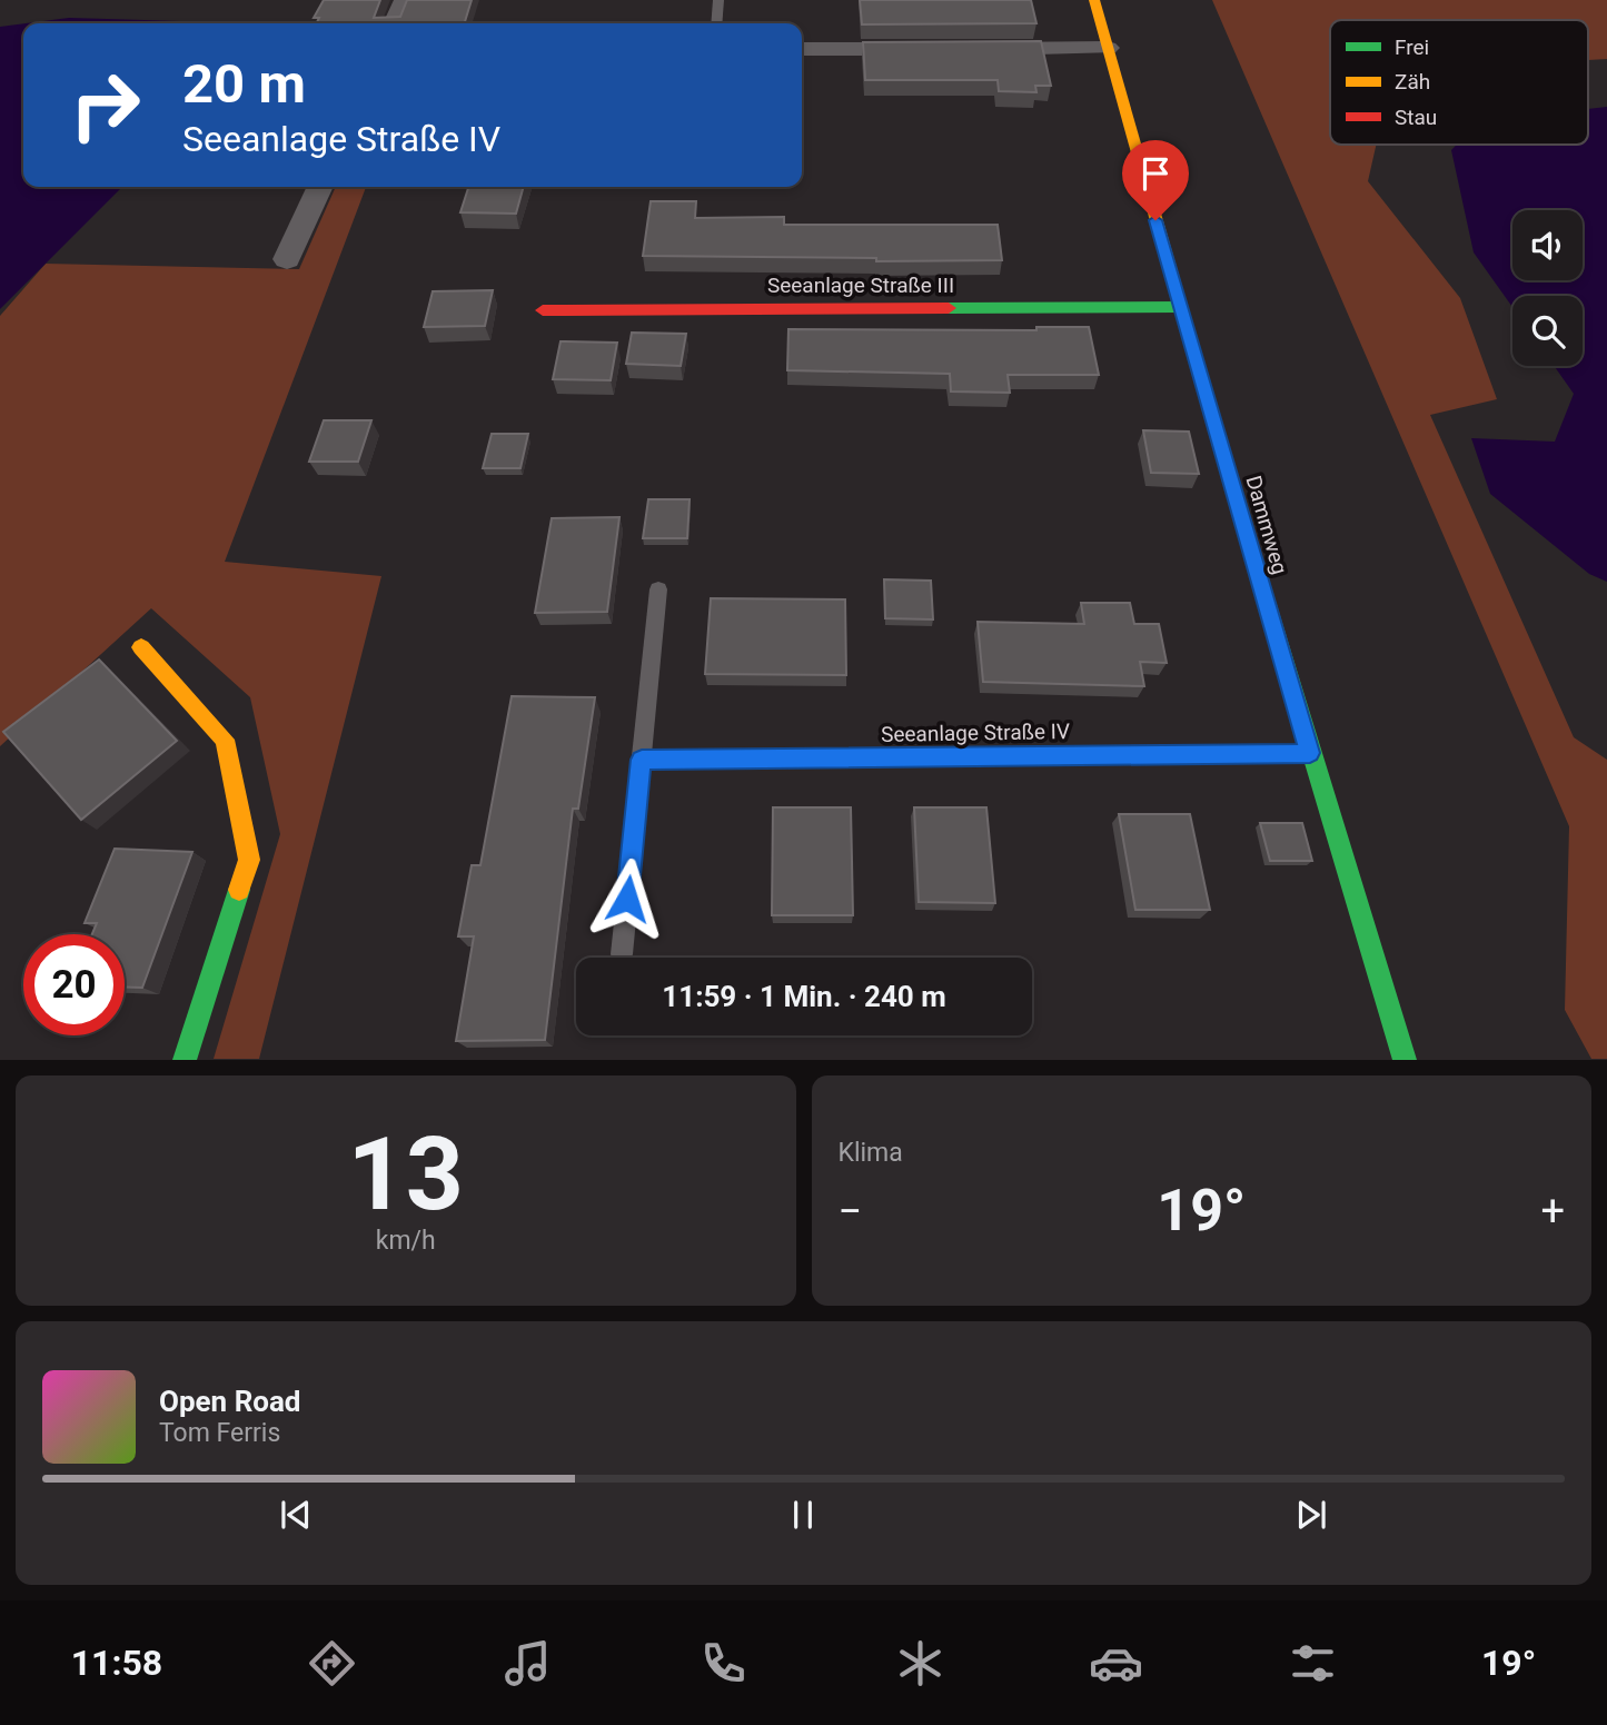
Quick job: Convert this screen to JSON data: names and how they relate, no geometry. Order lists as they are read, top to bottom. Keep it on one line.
{"streets":{"street":["Seeanlage Straße III","Dammweg","Seeanlage Straße IV"]},"crossings":[["Seeanlage Straße III","Dammweg"],["Dammweg","Seeanlage Straße IV"]],"legend":["Frei","Zäh","Stau"],"page":{"turn":["20 m","Seeanlage Straße IV"],"limit":"20","trip":"11:59 · 1 Min. · 240 m","tile":[["13","km/h"],"Klima"],"heat":["−","19°","+"],"song":["Open Road","Tom Ferris"],"tabs":["11:58","19°"]}}
